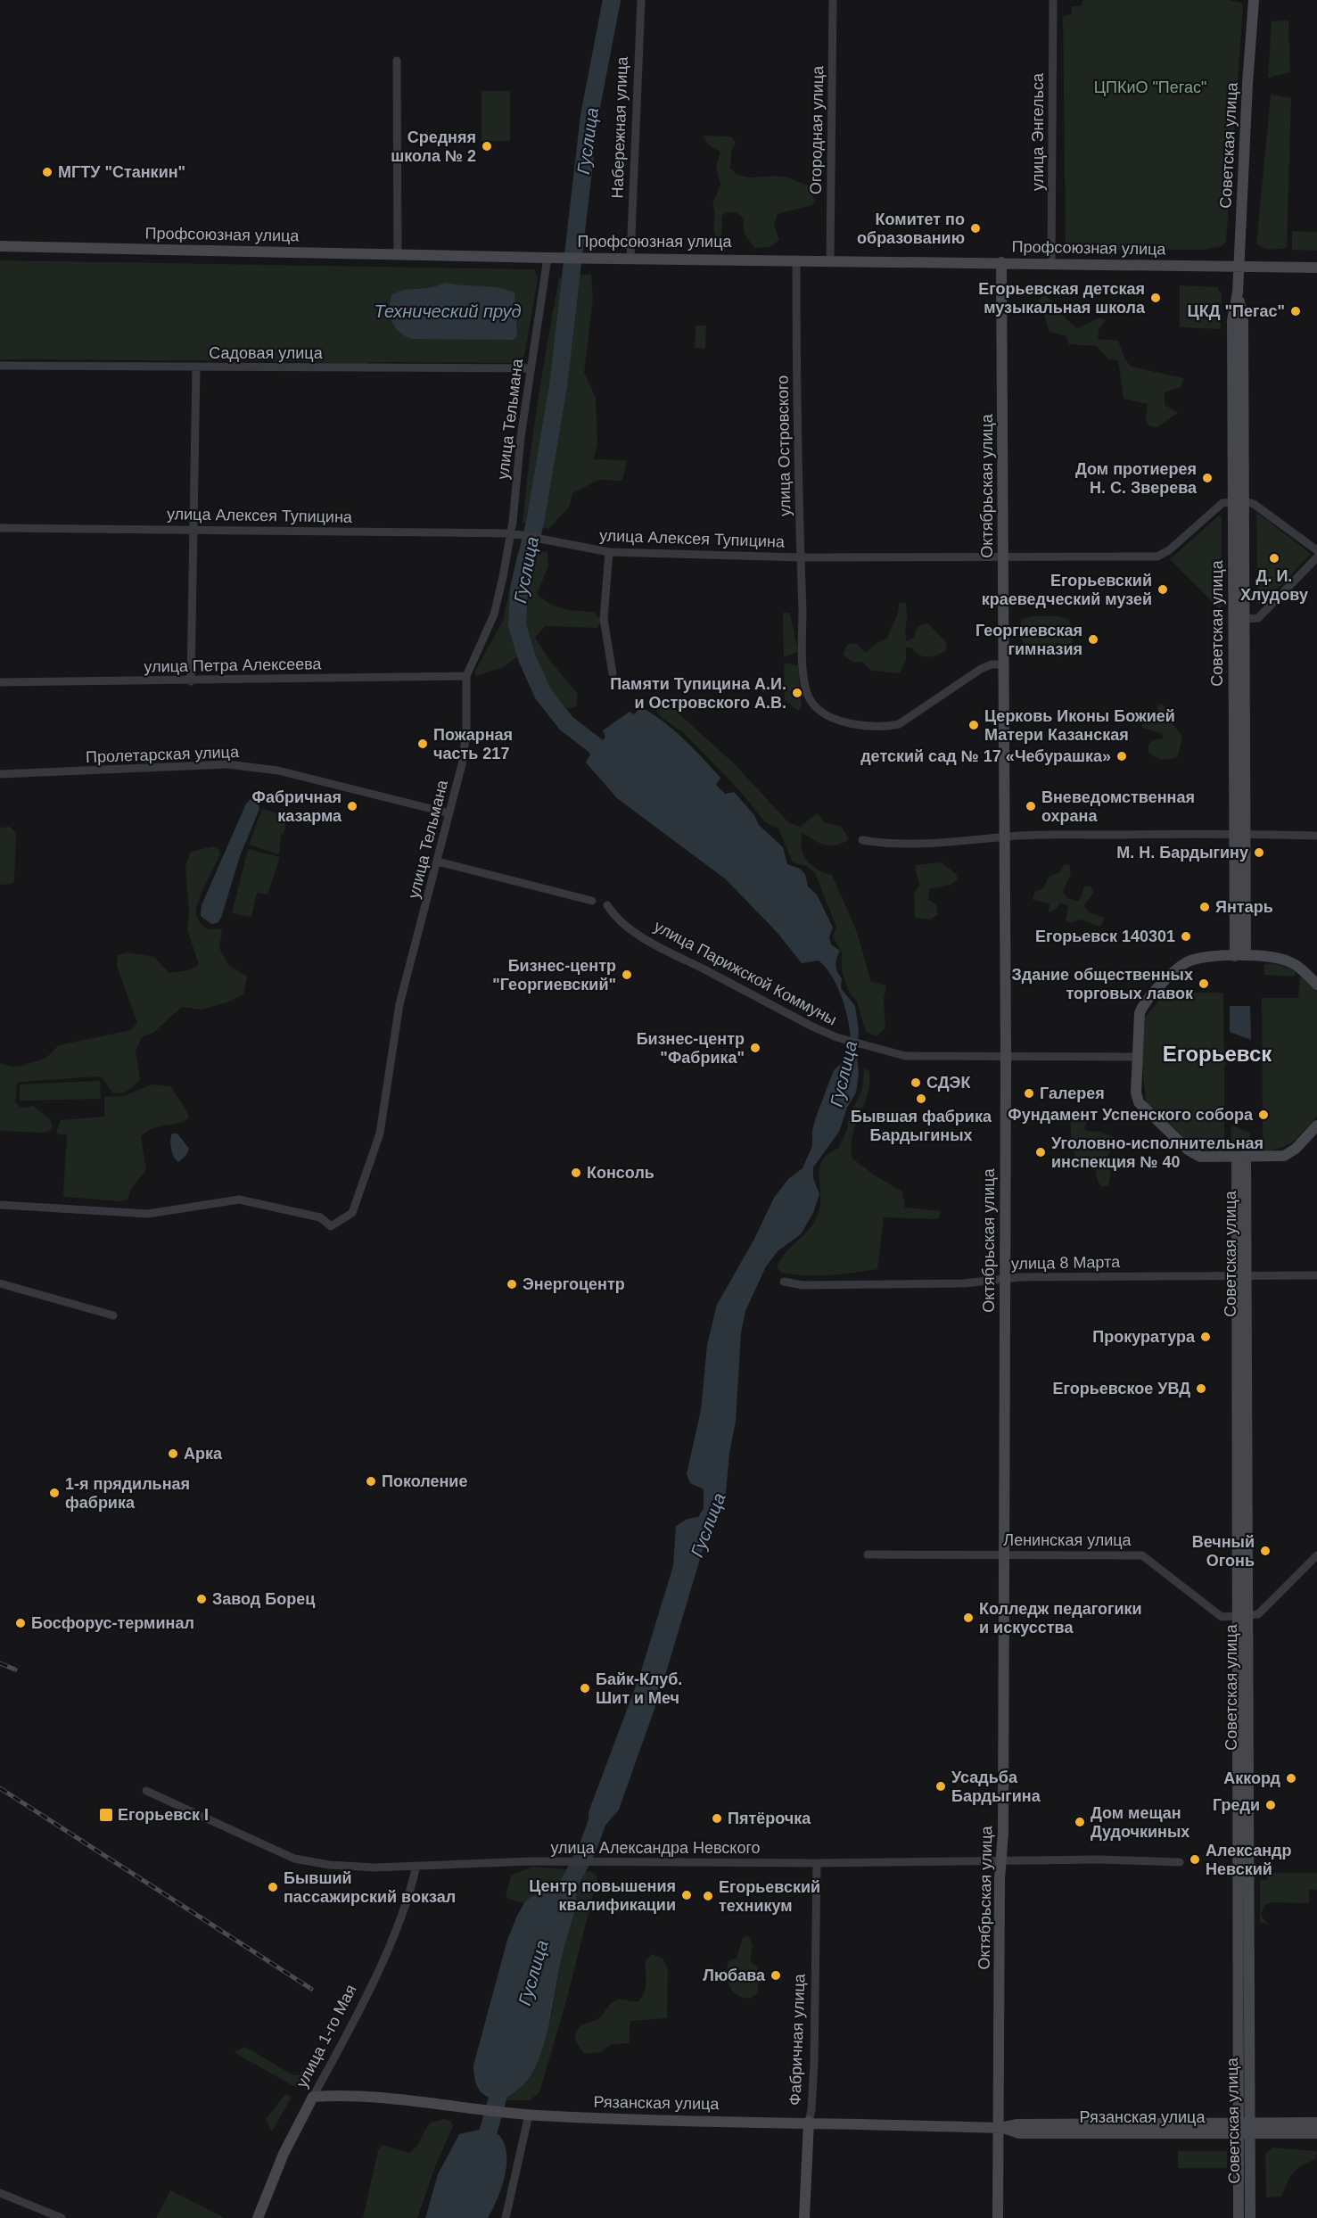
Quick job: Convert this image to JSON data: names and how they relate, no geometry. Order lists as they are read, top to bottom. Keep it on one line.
{"streets":{"main road":["Советская улица","Профсоюзная улица","Октябрьская улица","улица 1-го Мая","Фабричная улица","Рязанская улица"],"street":["Набережная улица","Огородная улица","улица Энгельса","Садовая улица","улица Тельмана","улица Островского","улица Алексея Тупицина","улица Петра Алексеева","Пролетарская улица","улица Парижской Коммуны","улица 8 Марта","Ленинская улица","улица Александра Невского"]},"crossings":[["Набережная улица","Профсоюзная улица"],["Огородная улица","Профсоюзная улица"],["улица Энгельса","Профсоюзная улица"],["Советская улица","Профсоюзная улица"],["Советская улица","улица Алексея Тупицина"],["Советская улица","улица 8 Марта"],["Советская улица","Ленинская улица"],["Советская улица","Рязанская улица"],["Профсоюзная улица","улица Тельмана"],["Профсоюзная улица","улица Островского"],["Профсоюзная улица","Октябрьская улица"],["Садовая улица","улица Тельмана"],["улица Тельмана","улица Алексея Тупицина"],["улица Тельмана","улица Петра Алексеева"],["улица Тельмана","Пролетарская улица"],["улица Островского","Октябрьская улица"],["улица Островского","улица Алексея Тупицина"],["Октябрьская улица","улица Алексея Тупицина"],["Октябрьская улица","улица Парижской Коммуны"],["Октябрьская улица","улица 8 Марта"],["Октябрьская улица","Ленинская улица"],["Октябрьская улица","улица Александра Невского"],["Октябрьская улица","Рязанская улица"],["улица Александра Невского","улица 1-го Мая"],["улица Александра Невского","Фабричная улица"],["улица 1-го Мая","Рязанская улица"],["Фабричная улица","Рязанская улица"]],"districts":["Егорьевск"],"water":["Гуслица","Технический пруд"],"parks":["ЦПКиО \"Пегас\""],"places":{"other":["Средняя школа № 2","МГТУ \"Станкин\"","Комитет по образованию","Егорьевская детская музыкальная школа","ЦКД \"Пегас\"","Дом протиерея Н. С. Зверева","Д. И. Хлудову","Егорьевский краеведческий музей","Георгиевская гимназия","Памяти Тупицина А.И. и Островского А.В.","Церковь Иконы Божией Матери Казанская","Пожарная часть 217","детский сад № 17 «Чебурашка»","Фабричная казарма","Вневедомственная охрана","М. Н. Бардыгину","Янтарь","Егорьевск 140301","Бизнес-центр \"Георгиевский\"","Здание общественных торговых лавок","Бизнес-центр \"Фабрика\"","СДЭК","Галерея","Бывшая фабрика Бардыгиных","Фундамент Успенского собора","Уголовно-исполнительная инспекция № 40","Консоль","Энергоцентр","Прокуратура","Егорьевское УВД","Арка","Поколение","1-я прядильная фабрика","Вечный Огонь","Завод Борец","Колледж педагогики и искусства","Босфорус-терминал","Байк-Клуб. Шит и Меч","Аккорд","Усадьба Бардыгина","Греди","Пятёрочка","Дом мещан Дудочкиных","Александр Невский","Бывший пассажирский вокзал","Центр повышения квалификации","Егорьевский техникум","Любава"],"transit":["Егорьевск I"]}}
